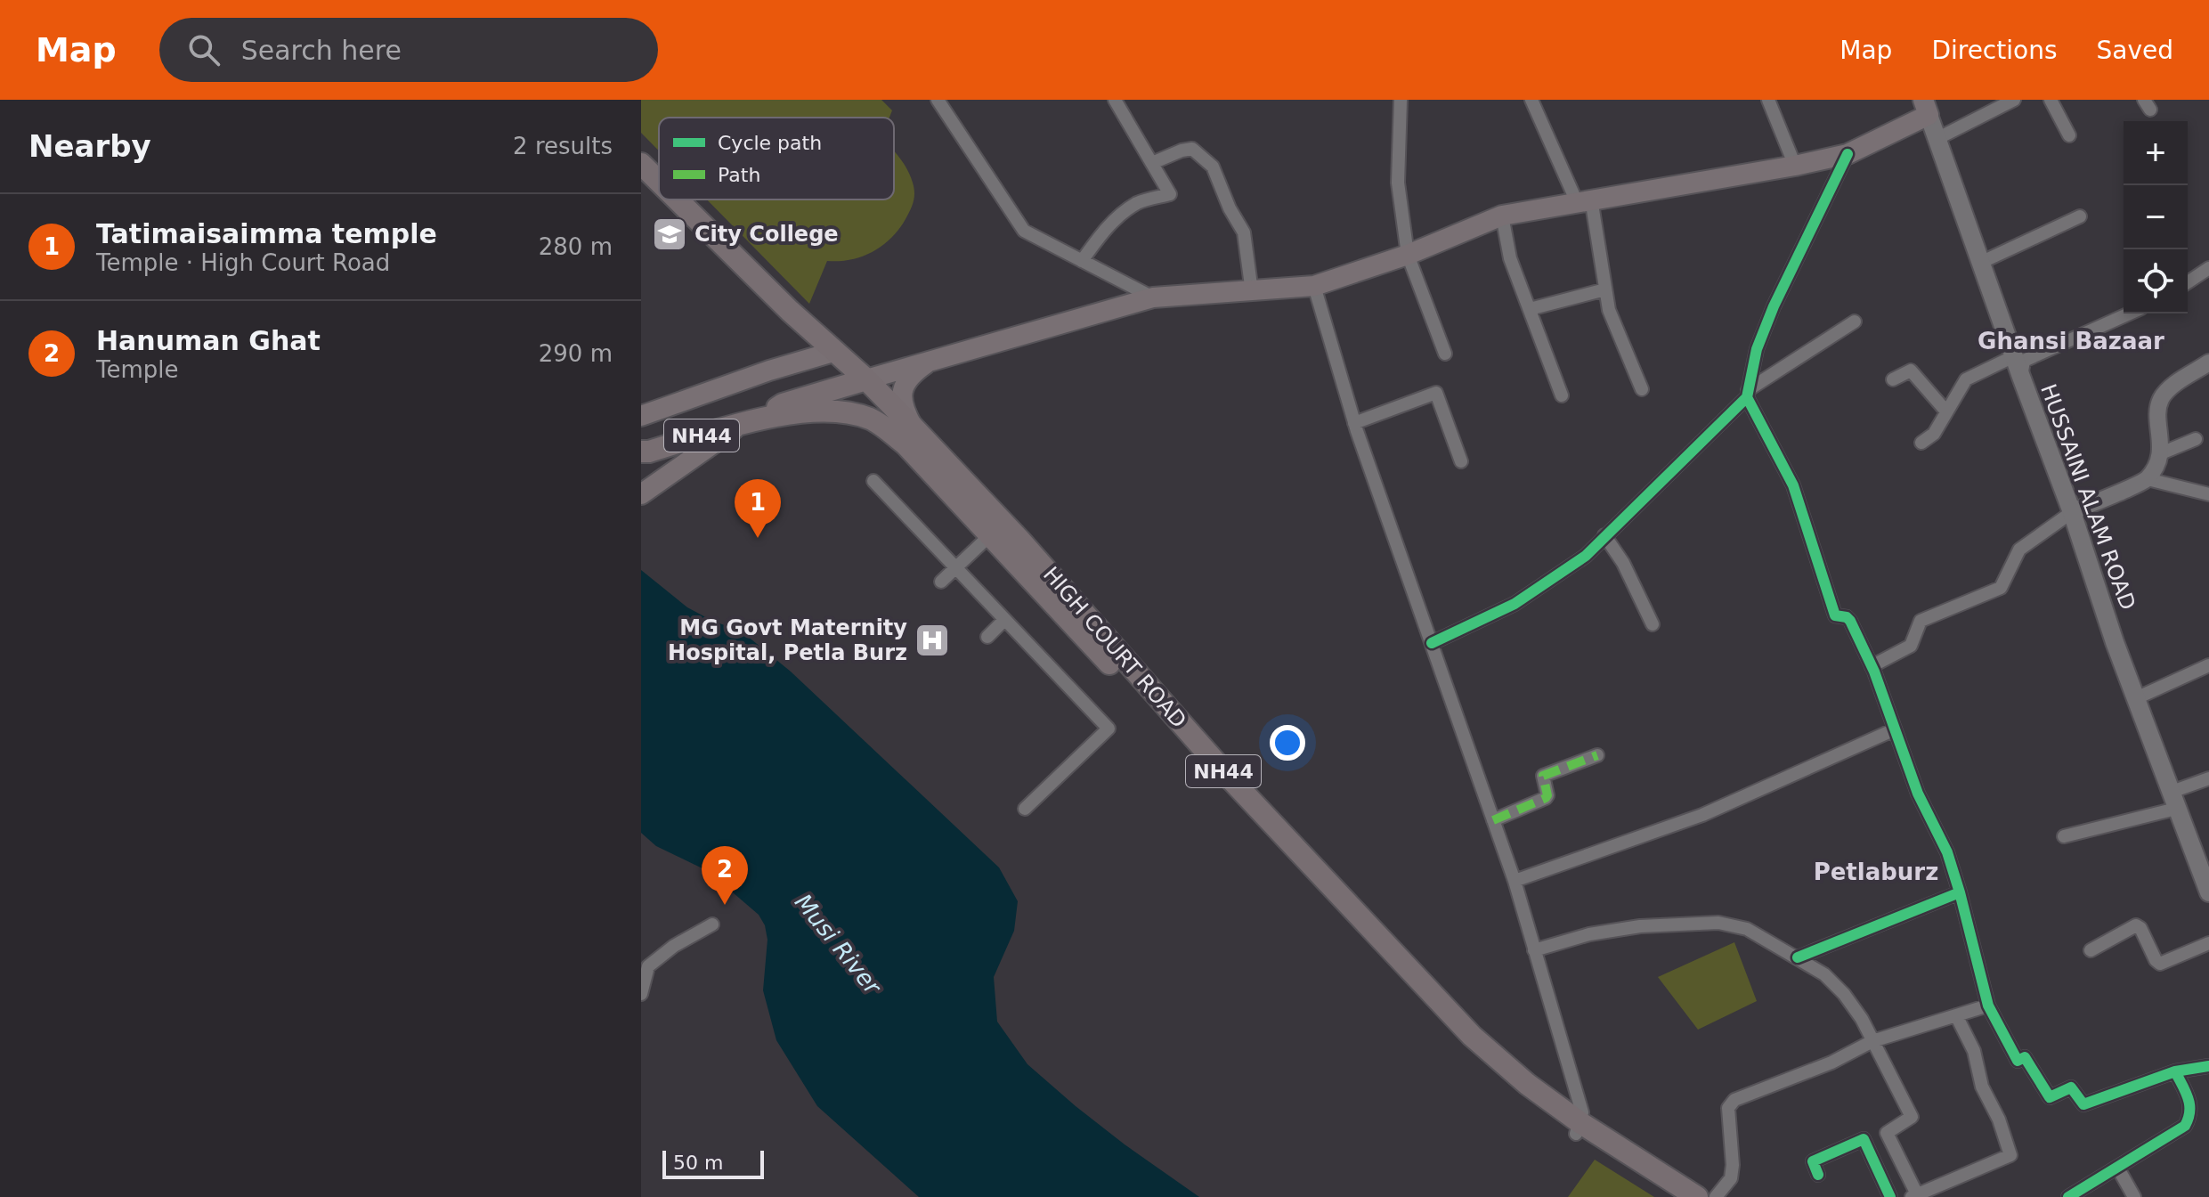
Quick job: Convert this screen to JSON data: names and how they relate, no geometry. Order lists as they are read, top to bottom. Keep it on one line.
{"streets":{"highway":["NH44","HIGH COURT ROAD"],"main road":["HUSSAINI ALAM ROAD"]},"districts":["Ghansi Bazaar","Petlaburz"],"water":["Musi River"],"places":{"school or university":["City College"],"hospital":["MG Govt Maternity Hospital, Petla Burz"]},"legend":["Cycle path","Path"],"scale_bar":"50 m","page":{"header":"Map","search":"Search here","nav":["Map","Directions","Saved"],"heading":["Nearby","2 results"],"map_buttons":["+","−"],"list":[{"mark":"1","name":"Tatimaisaimma temple","note":"Temple · High Court Road","value":"280 m"},{"mark":"2","name":"Hanuman Ghat","note":"Temple","value":"290 m"}],"pins":["1","2"],"scale":"50 m"}}
